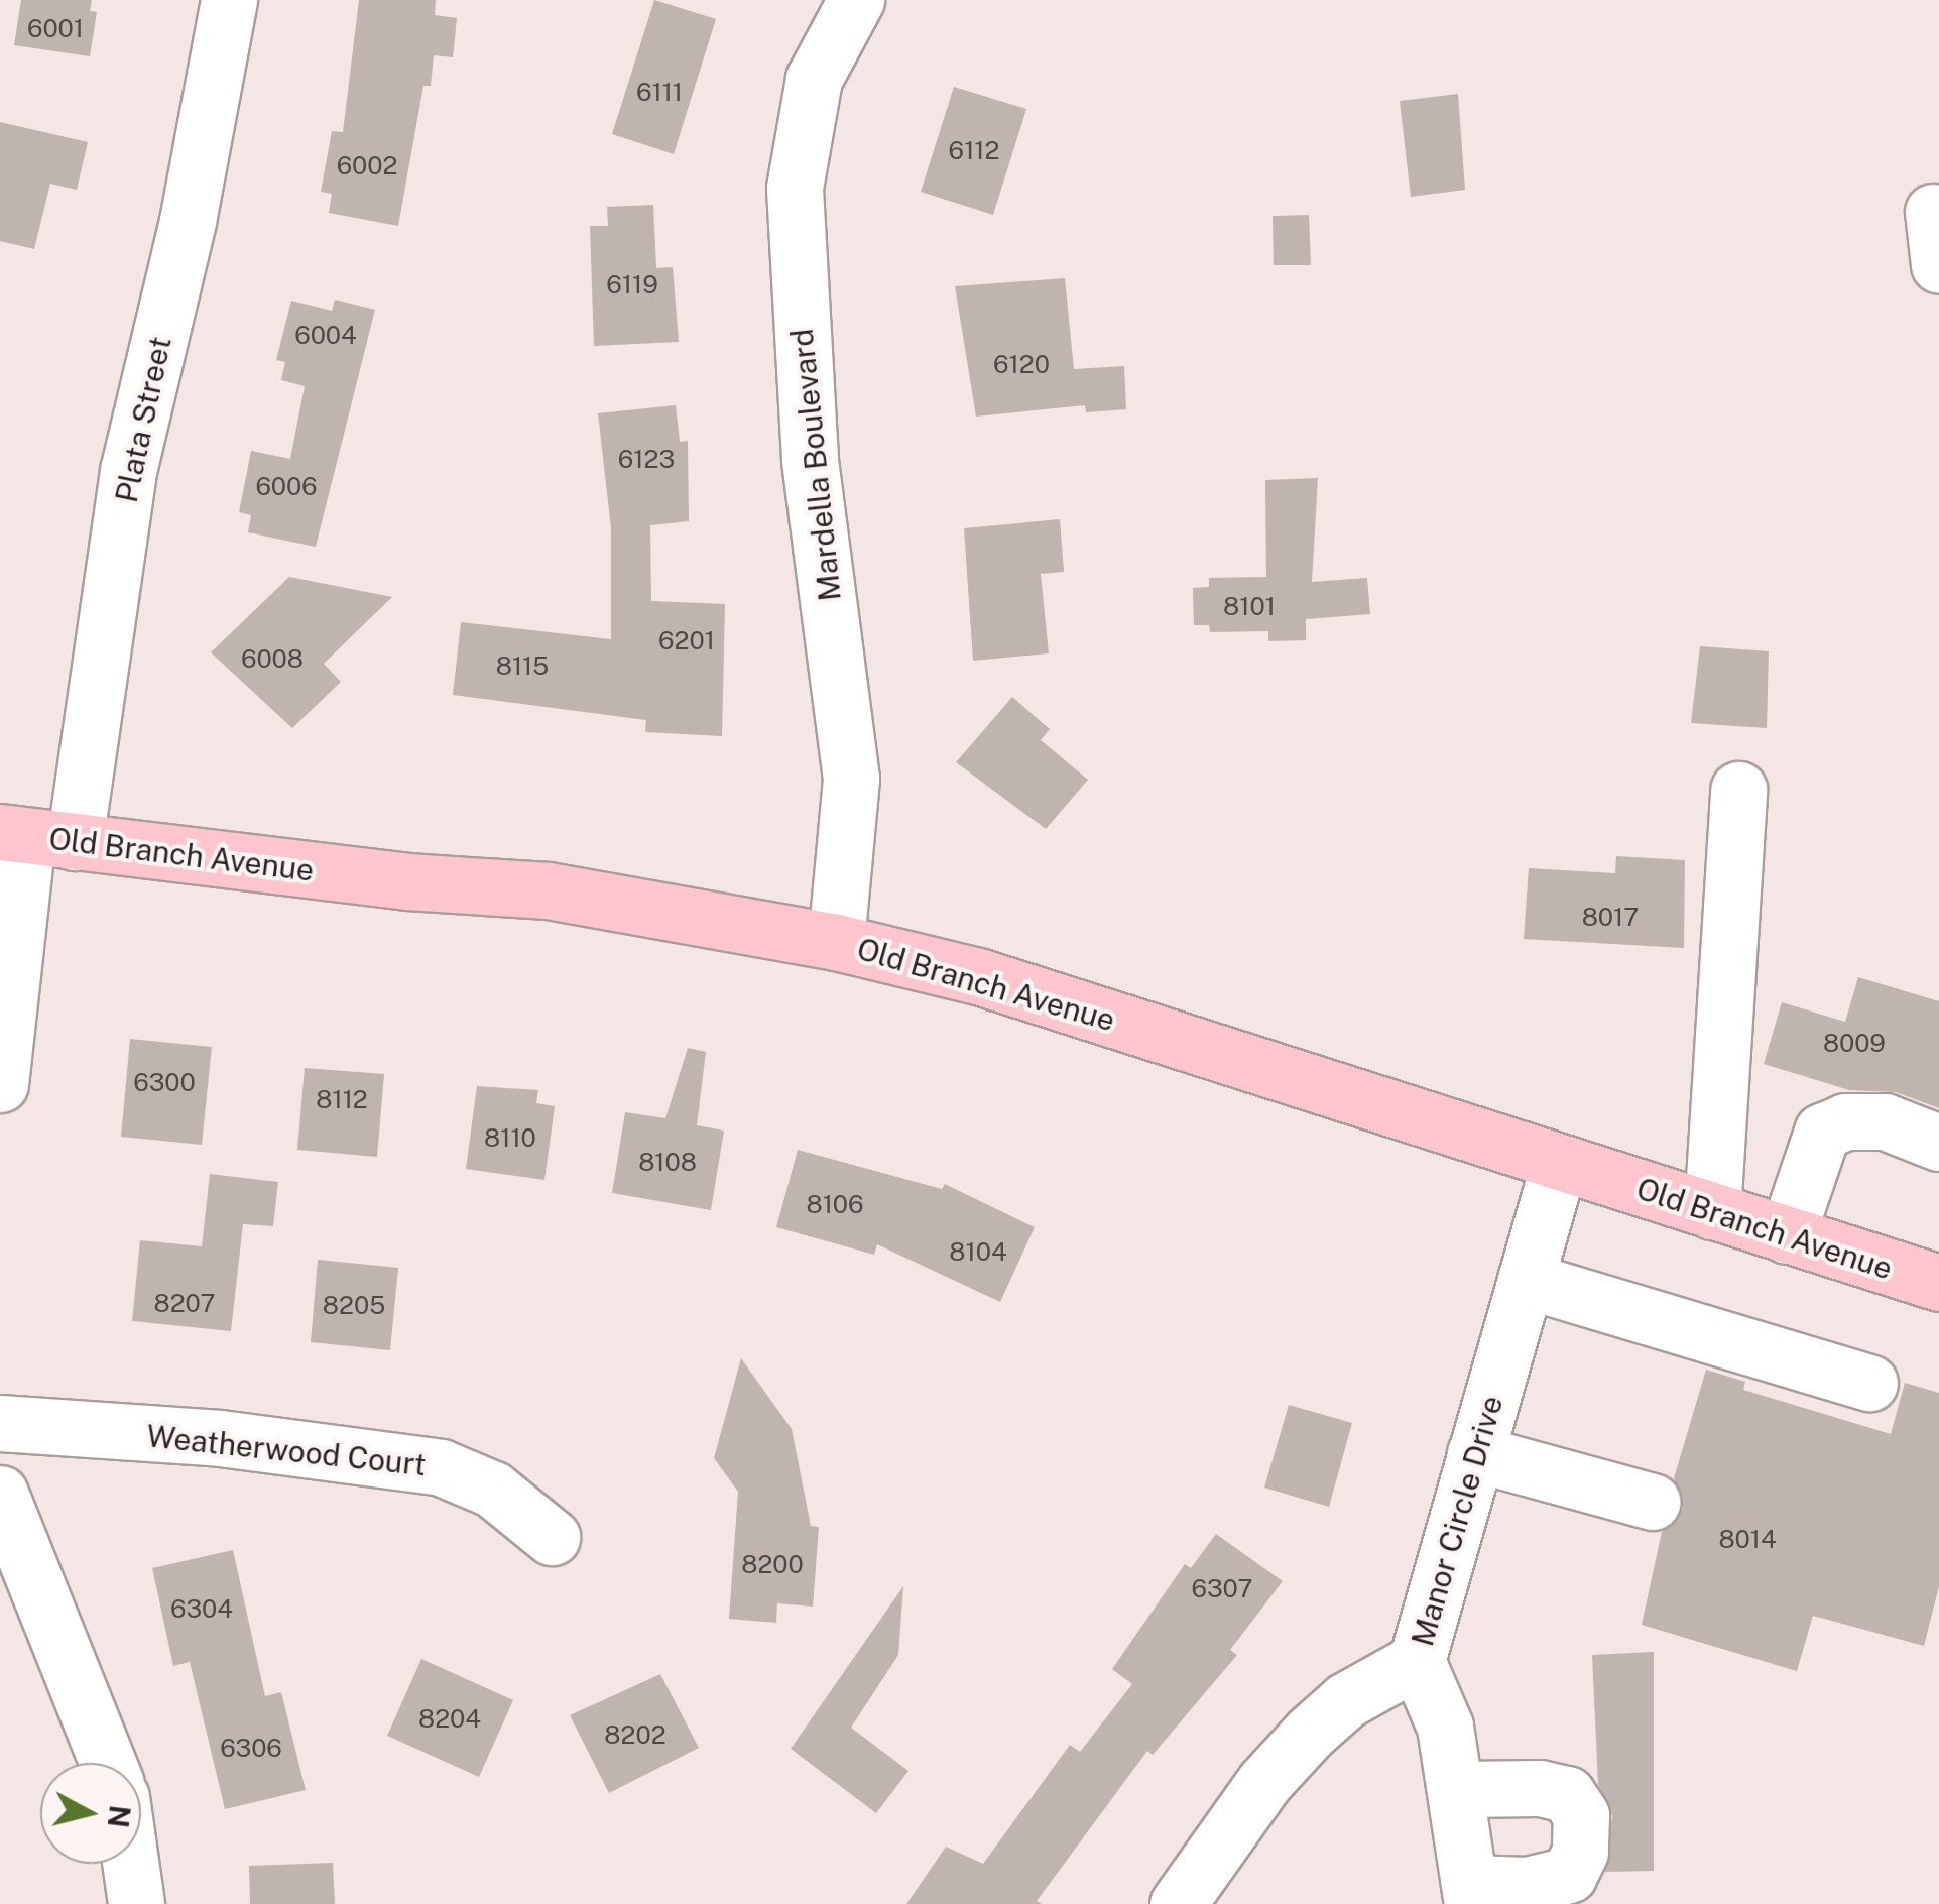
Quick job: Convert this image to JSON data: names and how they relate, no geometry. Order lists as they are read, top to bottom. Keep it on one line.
{"streets":{"main road":["Old Branch Avenue"],"street":["Plata Street","Mardella Boulevard","Weatherwood Court","Manor Circle Drive"]},"crossings":[["Plata Street","Old Branch Avenue"],["Mardella Boulevard","Old Branch Avenue"],["Old Branch Avenue","Manor Circle Drive"]],"house_numbers":["6001","6111","6112","6002","6119","6004","6120","6123","6006","8101","6201","6008","8115","8017","8009","6300","8112","8110","8108","8106","8104","8207","8205","8014","8200","6307","6304","8204","8202","6306"],"north":"right"}
